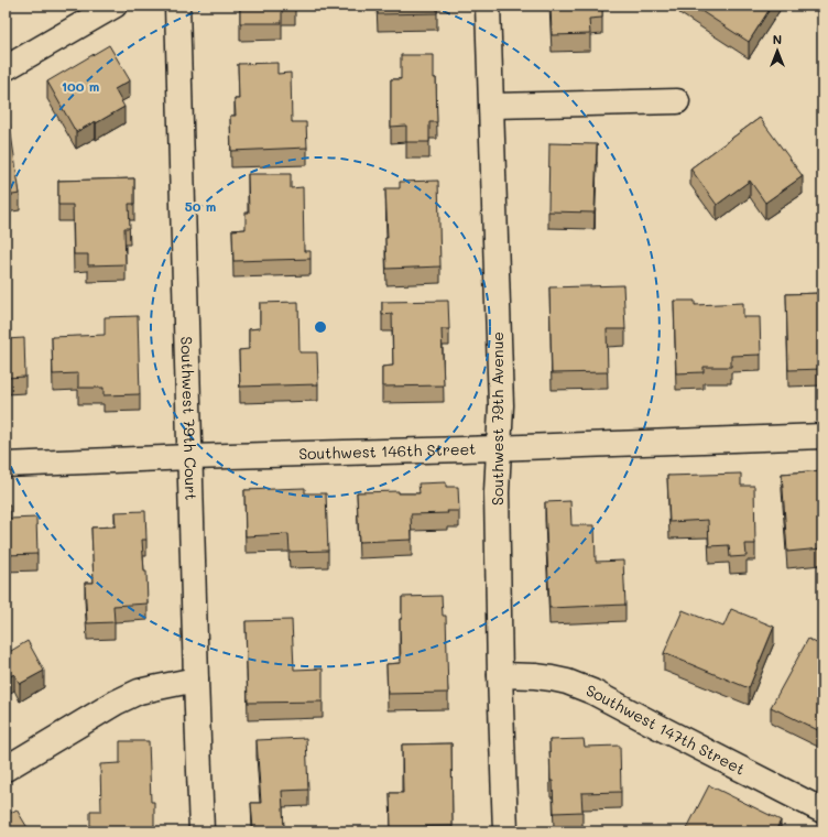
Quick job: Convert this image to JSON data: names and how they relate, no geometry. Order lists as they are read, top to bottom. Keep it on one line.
{"streets":{"street":["Southwest 79th Court","Southwest 79th Avenue","Southwest 146th Street","Southwest 147th Street"]},"crossings":[["Southwest 79th Court","Southwest 146th Street"],["Southwest 79th Avenue","Southwest 146th Street"],["Southwest 79th Avenue","Southwest 147th Street"]],"north":"top","rings":["100 m","50 m"]}
